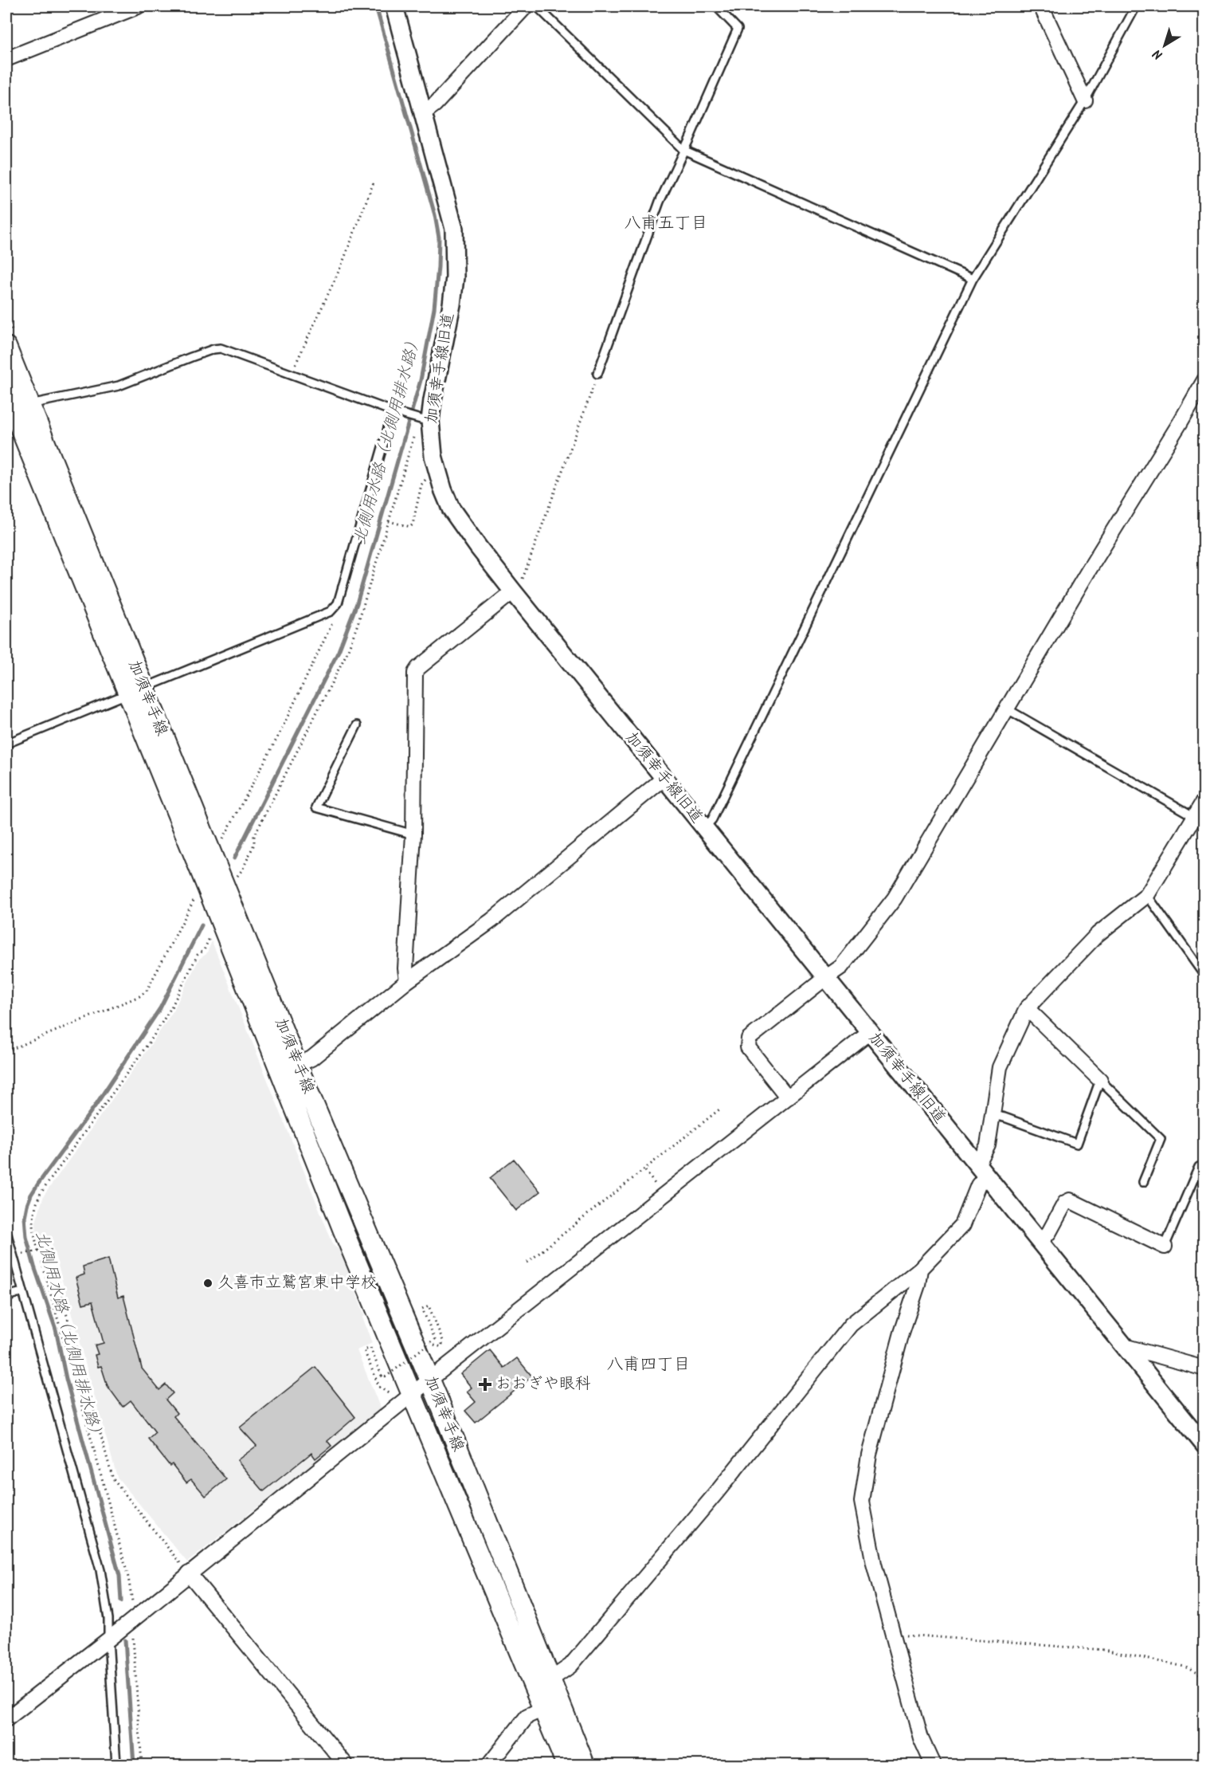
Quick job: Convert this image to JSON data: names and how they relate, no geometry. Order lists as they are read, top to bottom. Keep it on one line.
{"streets":{"main road":["加須幸手線"],"street":["加須幸手線旧道"]},"districts":["八甫五丁目","八甫四丁目"],"water":["北側用水路（北側用排水路）"],"places":{"other":["久喜市立鷲宮東中学校"],"health":["おおぎや眼科"]},"north":"bottom left"}
